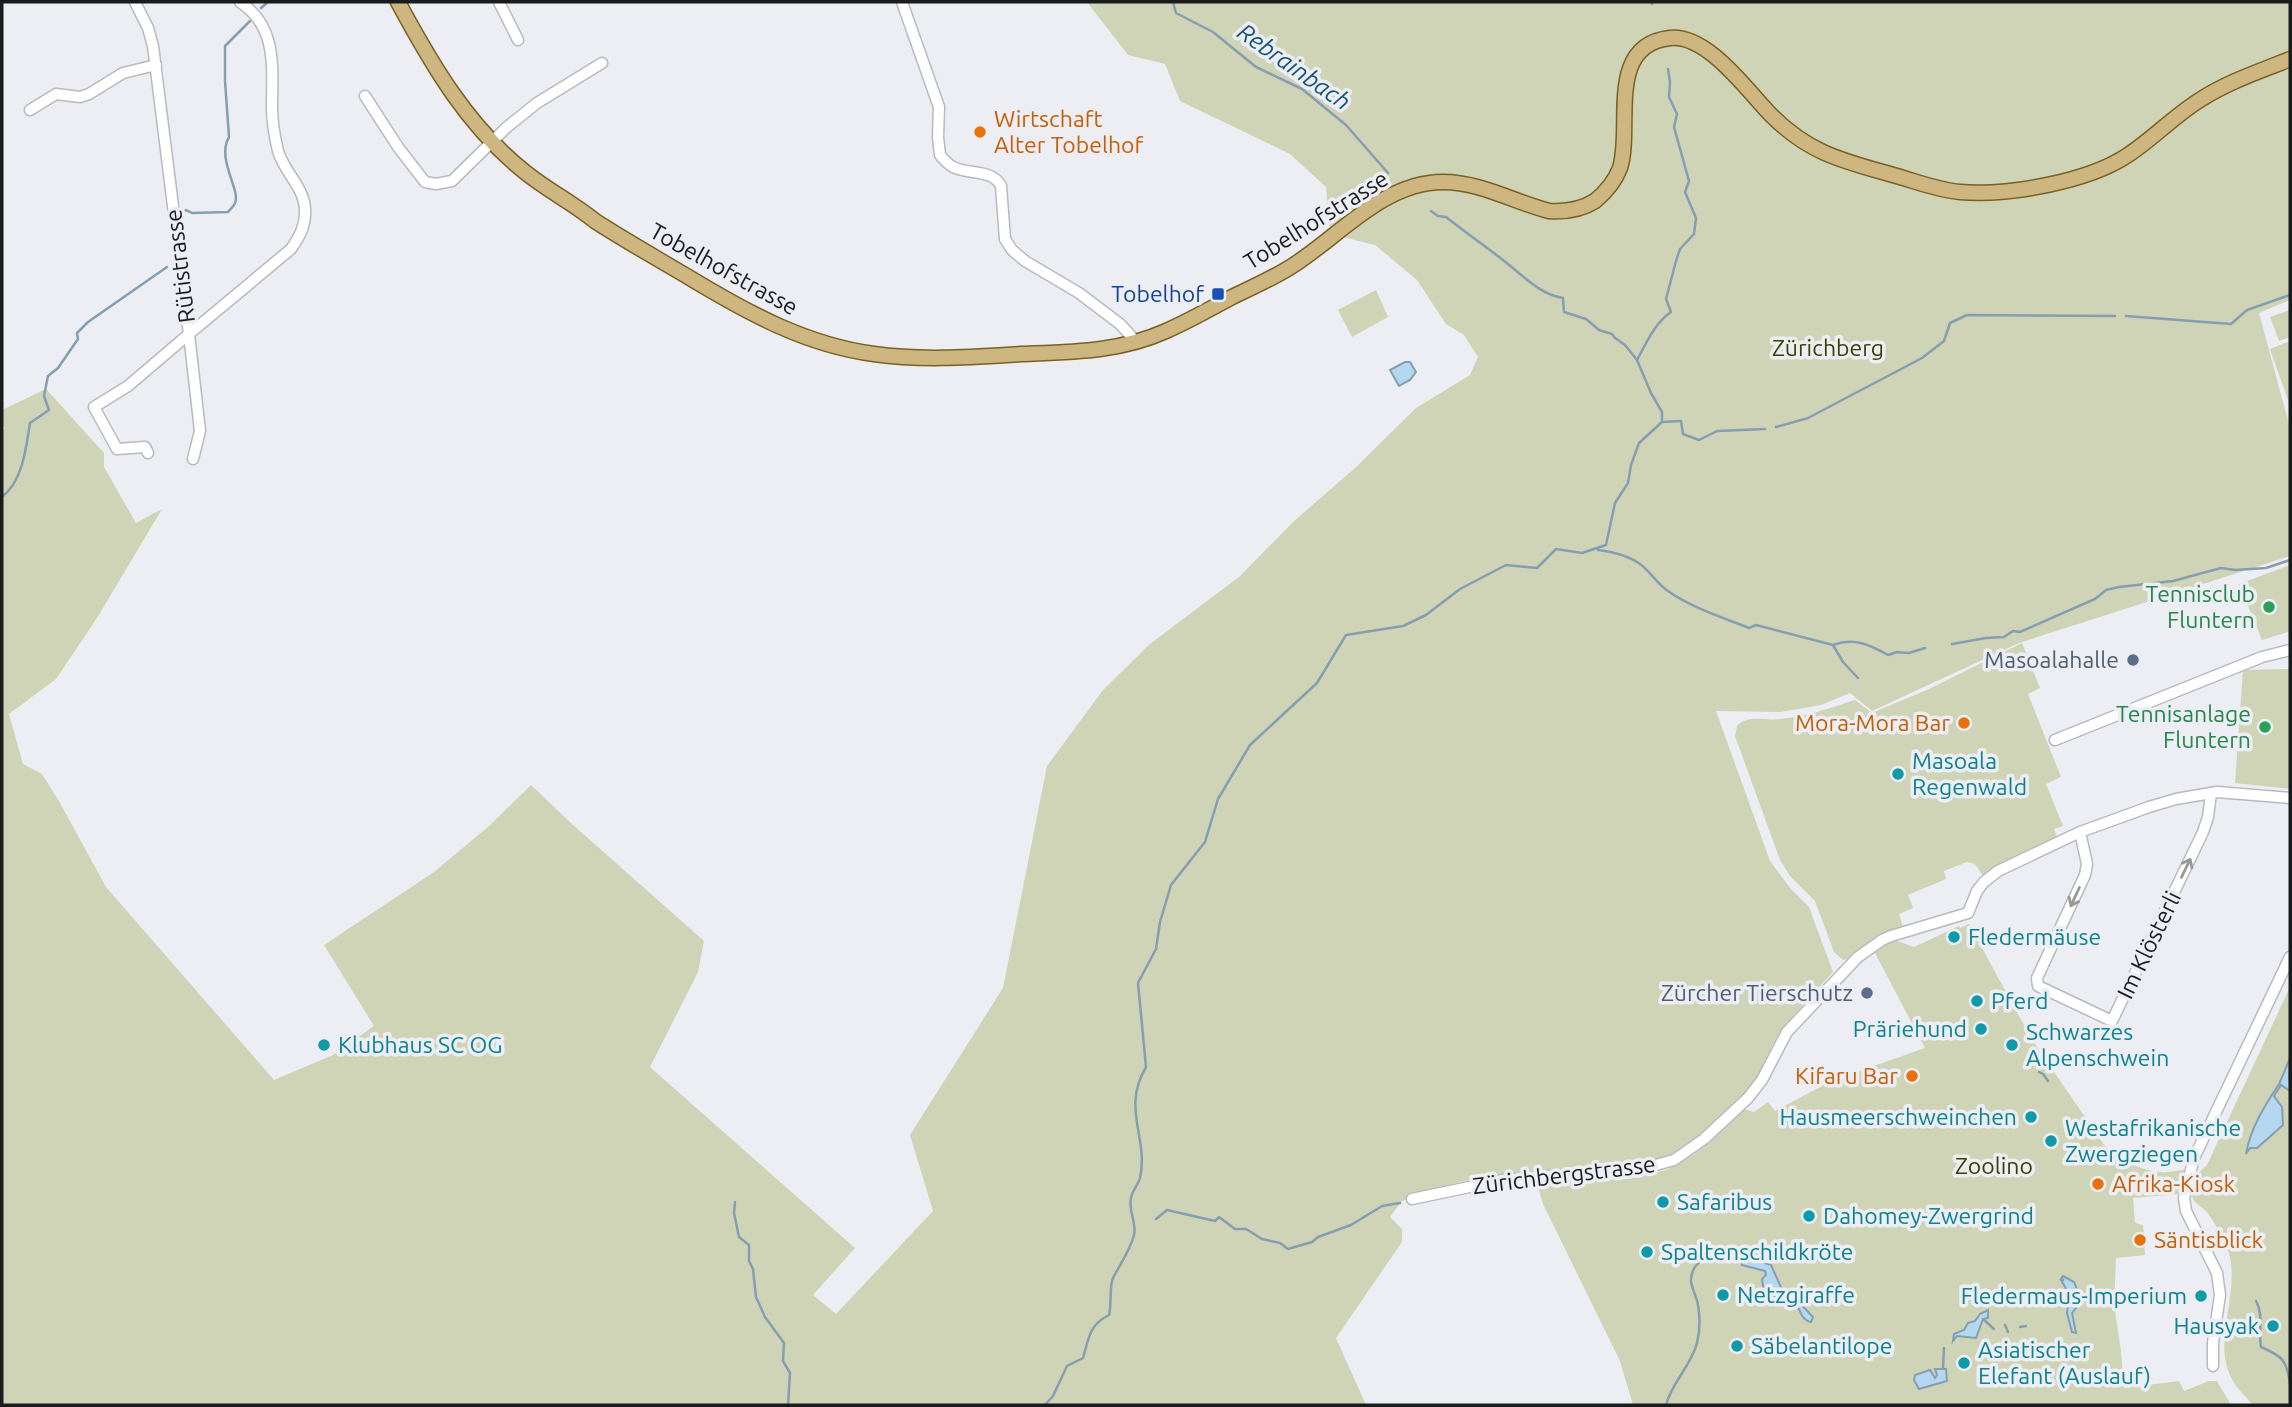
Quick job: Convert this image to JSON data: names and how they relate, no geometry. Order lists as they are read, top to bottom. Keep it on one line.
{"streets":{"main road":["Tobelhofstrasse"],"street":["Rütistrasse","Im Klösterli","Zürichbergstrasse"]},"crossings":[["Im Klösterli","Zürichbergstrasse"]],"water":["Rebrainbach"],"parks":["Zürichberg","Zoolino"],"places":{"other":["Wirtschaft Alter Tobelhof","Tennisclub Fluntern","Masoalahalle","Mora-Mora Bar","Tennisanlage Fluntern","Masoala Regenwald","Fledermäuse","Zürcher Tierschutz","Pferd","Präriehund","Klubhaus SC OG","Schwarzes Alpenschwein","Kifaru Bar","Hausmeerschweinchen","Westafrikanische Zwergziegen","Afrika-Kiosk","Safaribus","Dahomey-Zwergrind","Säntisblick","Spaltenschildkröte","Netzgiraffe","Fledermaus-Imperium","Hausyak","Säbelantilope","Asiatischer Elefant (Auslauf)"],"transit":["Tobelhof"]}}
